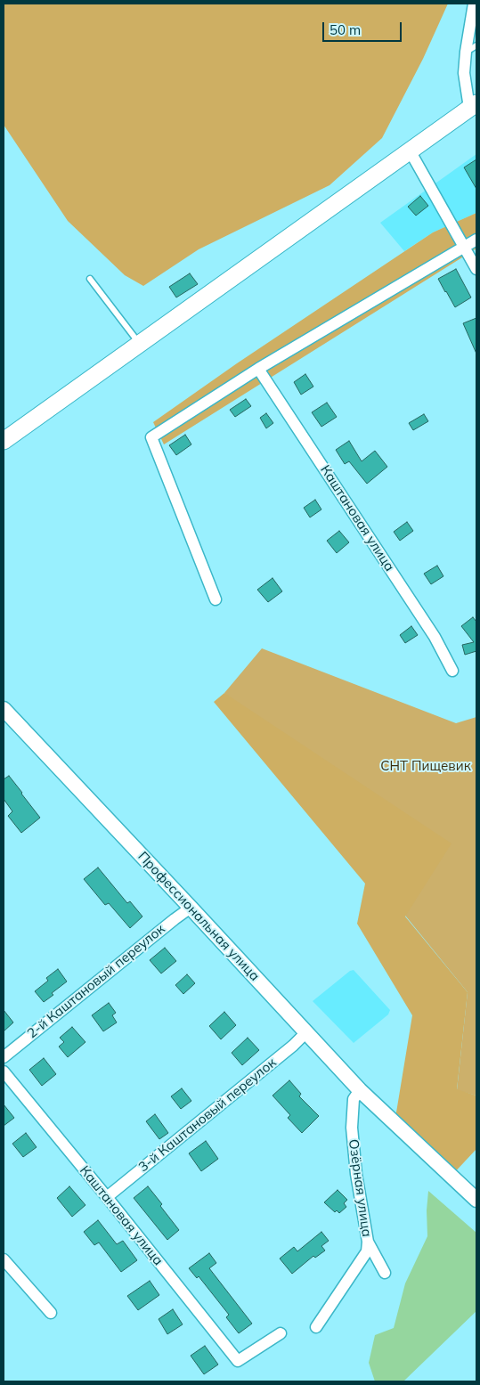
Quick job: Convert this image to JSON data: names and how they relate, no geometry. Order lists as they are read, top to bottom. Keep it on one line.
{"streets":{"street":["Каштановая улица","Профессиональная улица","2-й Каштановый переулок","3-й Каштановый переулок","Озёрная улица"]},"crossings":[["Каштановая улица","3-й Каштановый переулок"],["Профессиональная улица","2-й Каштановый переулок"],["Профессиональная улица","3-й Каштановый переулок"],["Профессиональная улица","Озёрная улица"]],"parks":["СНТ Пищевик"],"scale_bar":"50 m"}
